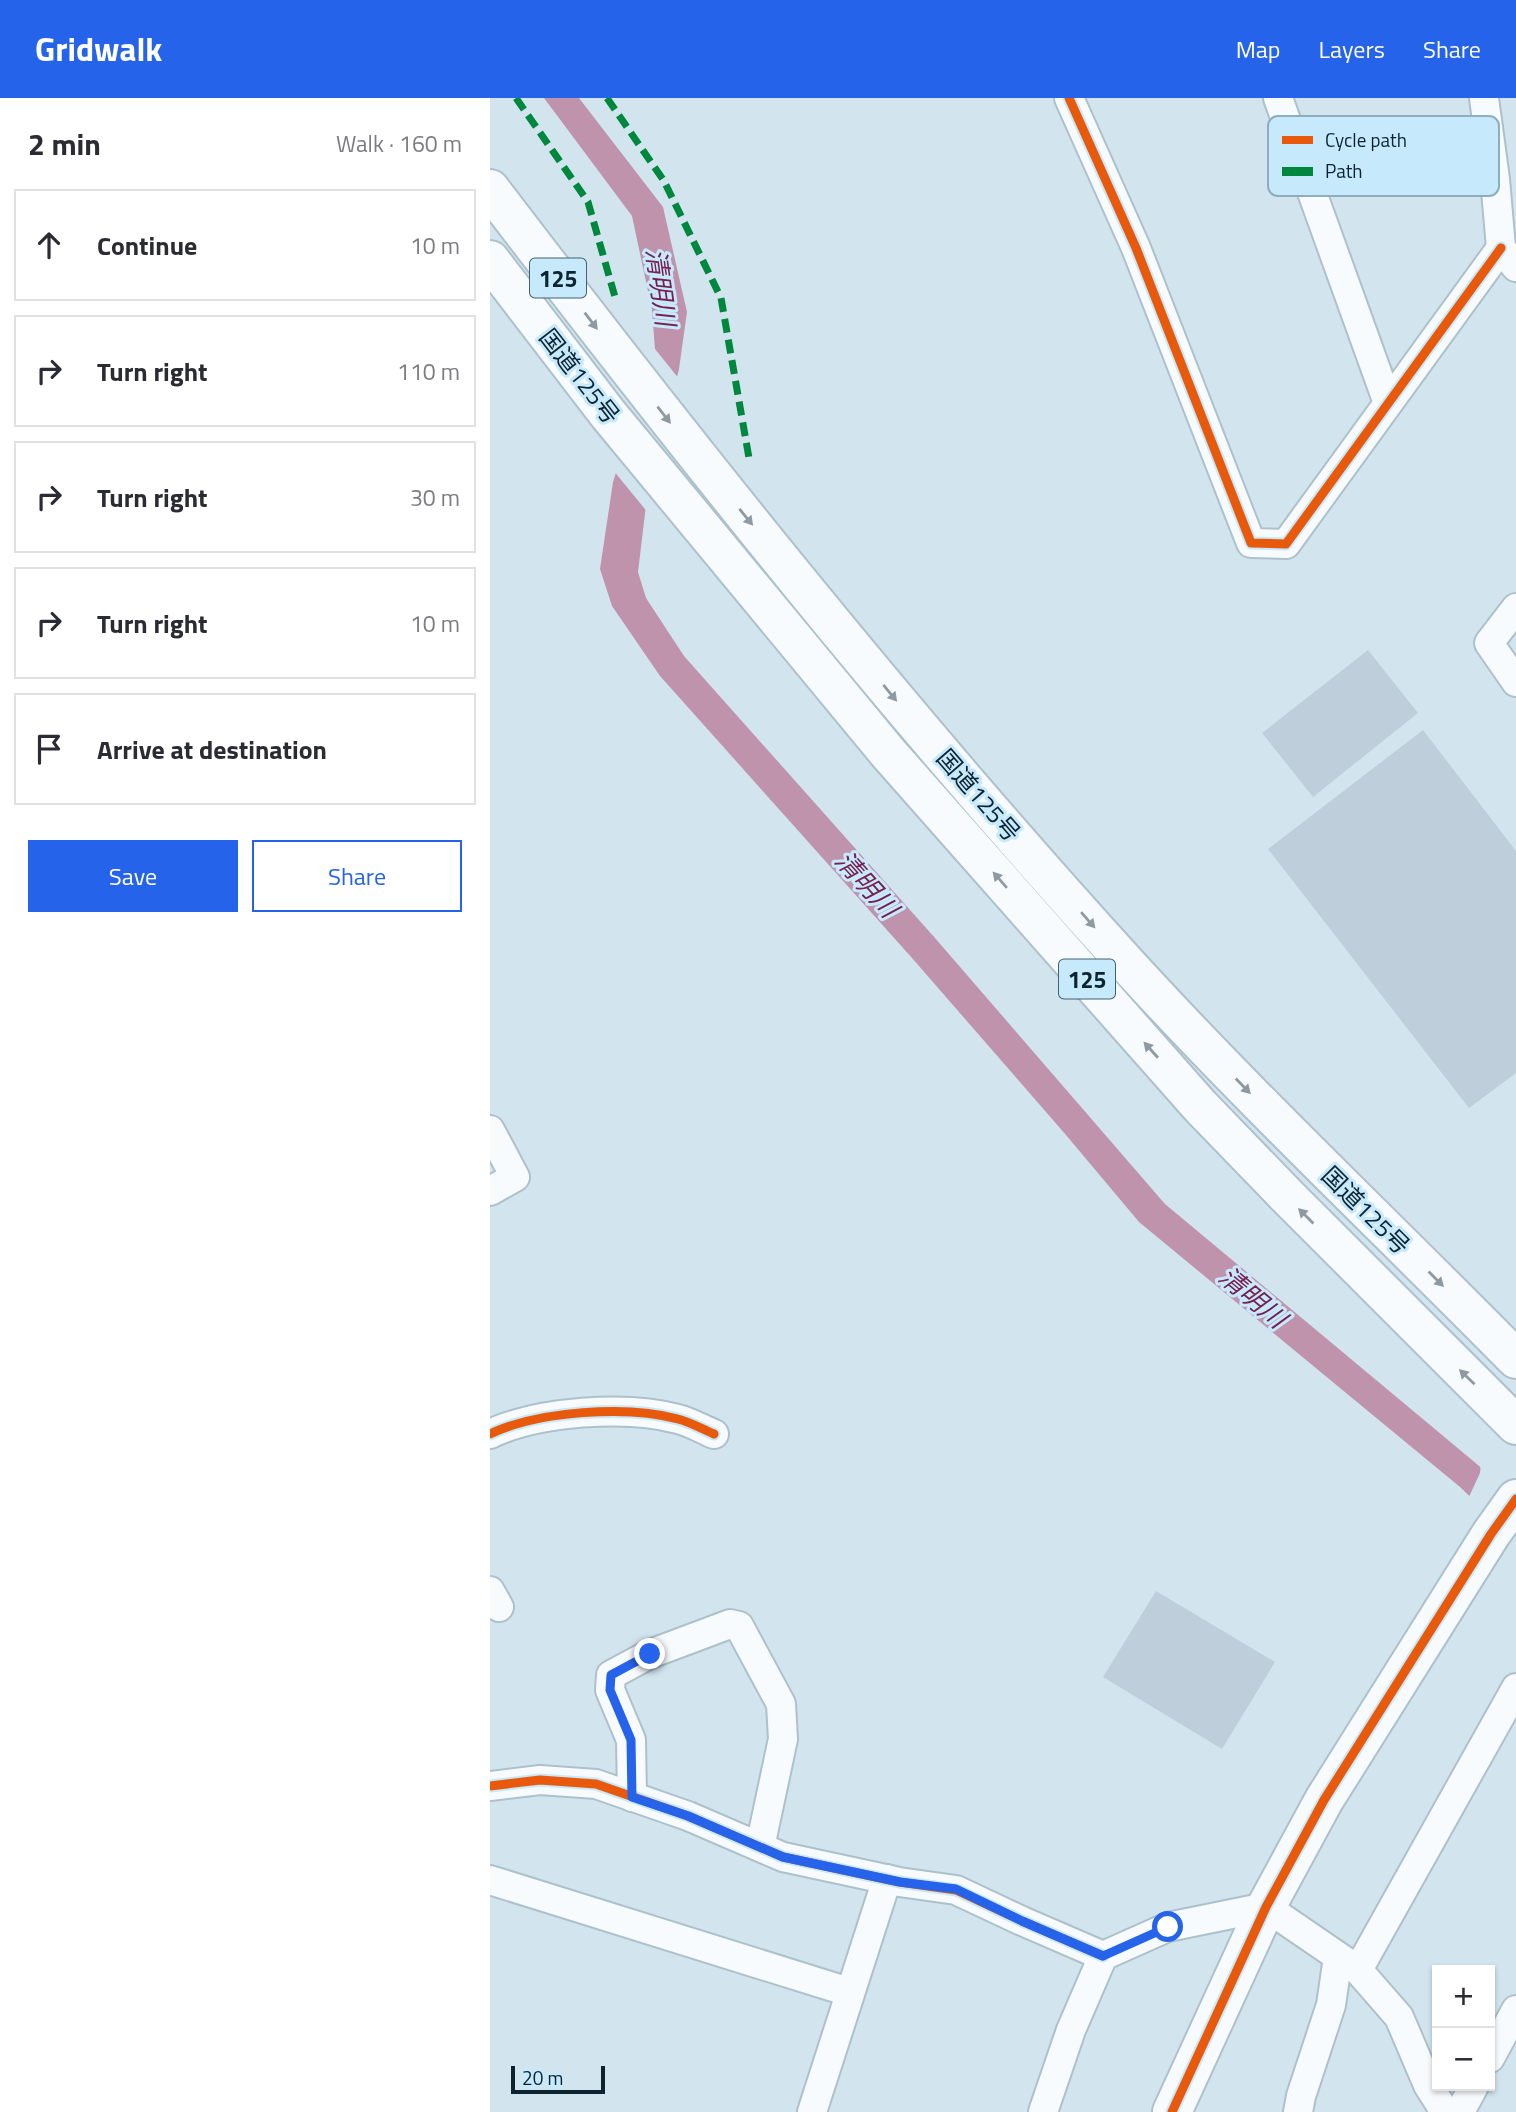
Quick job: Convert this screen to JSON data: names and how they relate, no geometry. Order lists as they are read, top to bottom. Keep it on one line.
{"streets":{"main road":["125","国道125号"]},"water":["清明川"],"legend":["Cycle path","Path"],"scale_bar":"20 m","page":{"header":"Gridwalk","nav":["Map","Layers","Share"],"heading":["2 min","Walk · 160 m"],"list":[["Continue","10 m"],["Turn right","110 m"],["Turn right","30 m"],["Turn right","10 m"],"Arrive at destination"],"buttons":["Save","Share"],"map_buttons":["+","−"],"scale":"20 m"}}
